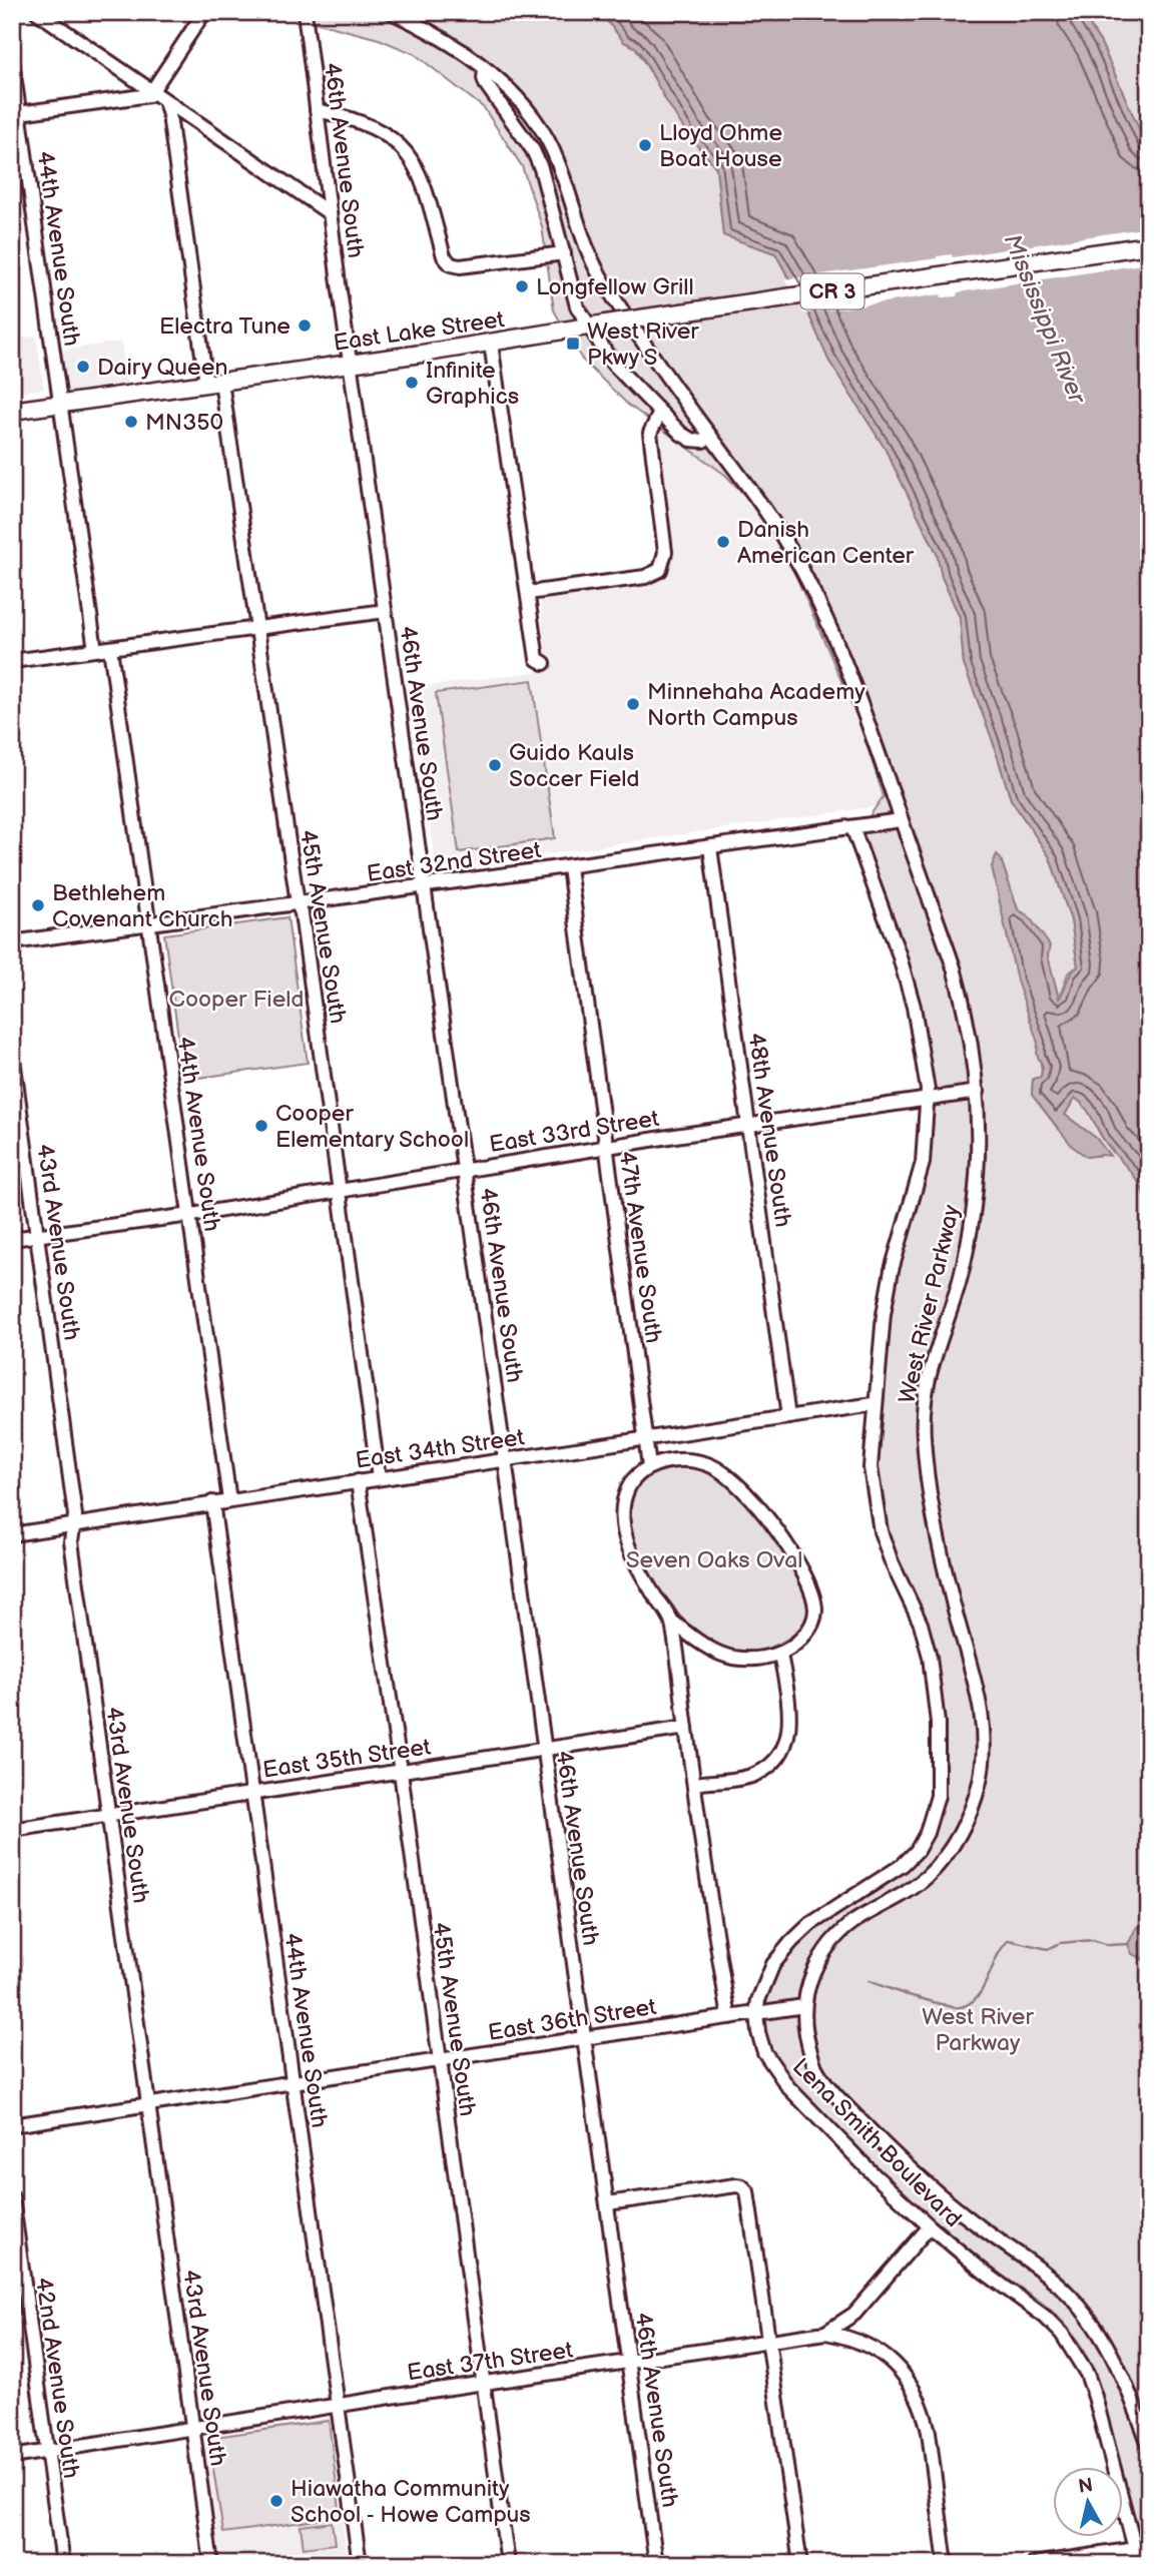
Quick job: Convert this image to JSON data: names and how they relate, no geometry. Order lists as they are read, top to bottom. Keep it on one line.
{"streets":{"main road":["CR 3","East Lake Street"],"street":["46th Avenue South","44th Avenue South","East 32nd Street","45th Avenue South","48th Avenue South","East 33rd Street","43rd Avenue South","47th Avenue South","West River Parkway","East 34th Street","East 35th Street","East 36th Street","Lena Smith Boulevard","East 37th Street","42nd Avenue South"]},"crossings":[["46th Avenue South","East Lake Street"],["46th Avenue South","East 32nd Street"],["46th Avenue South","East 33rd Street"],["46th Avenue South","East 34th Street"],["46th Avenue South","East 35th Street"],["46th Avenue South","East 36th Street"],["46th Avenue South","East 37th Street"],["44th Avenue South","East Lake Street"],["44th Avenue South","East 32nd Street"],["44th Avenue South","East 33rd Street"],["44th Avenue South","East 34th Street"],["44th Avenue South","East 35th Street"],["44th Avenue South","East 36th Street"],["44th Avenue South","East 37th Street"],["East Lake Street","45th Avenue South"],["East 32nd Street","45th Avenue South"],["East 32nd Street","48th Avenue South"],["East 32nd Street","47th Avenue South"],["East 32nd Street","West River Parkway"],["East 32nd Street","Lena Smith Boulevard"],["45th Avenue South","East 33rd Street"],["45th Avenue South","East 34th Street"],["45th Avenue South","East 35th Street"],["45th Avenue South","East 36th Street"],["45th Avenue South","East 37th Street"],["48th Avenue South","East 33rd Street"],["48th Avenue South","East 34th Street"],["East 33rd Street","43rd Avenue South"],["East 33rd Street","47th Avenue South"],["East 33rd Street","West River Parkway"],["East 33rd Street","Lena Smith Boulevard"],["43rd Avenue South","East 34th Street"],["43rd Avenue South","East 35th Street"],["43rd Avenue South","East 36th Street"],["43rd Avenue South","East 37th Street"],["47th Avenue South","East 34th Street"],["West River Parkway","East 36th Street"],["East 34th Street","Lena Smith Boulevard"],["East 36th Street","Lena Smith Boulevard"],["Lena Smith Boulevard","East 37th Street"],["East 37th Street","42nd Avenue South"]],"water":["Mississippi River"],"parks":["Cooper Field","Seven Oaks Oval","West River Parkway"],"places":{"other":["Lloyd Ohme Boat House","Longfellow Grill","Electra Tune","Dairy Queen","Infinite Graphics","MN350","Danish American Center","Minnehaha Academy North Campus","Guido Kauls Soccer Field","Bethlehem Covenant Church","Cooper Elementary School","Hiawatha Community School - Howe Campus"],"transit":["West River Pkwy S"]},"north":"top"}
